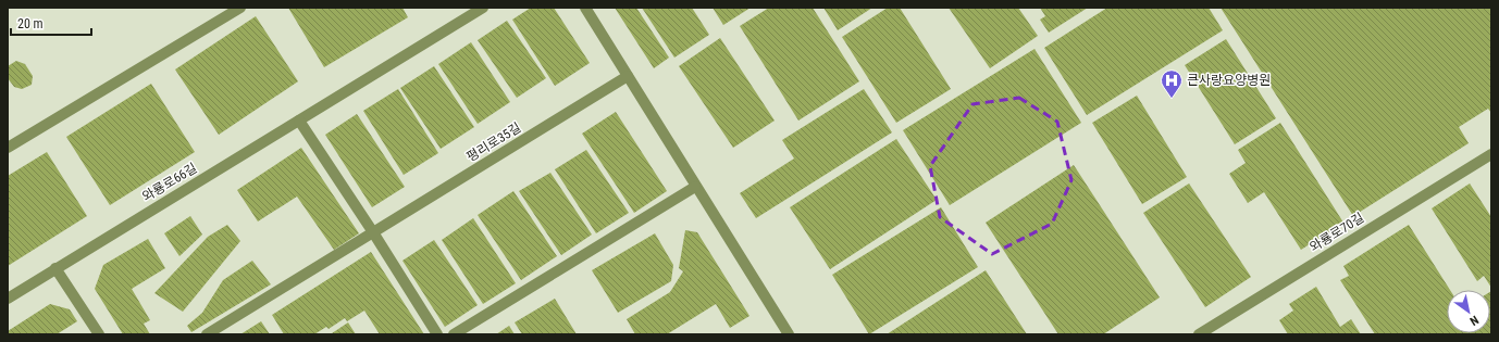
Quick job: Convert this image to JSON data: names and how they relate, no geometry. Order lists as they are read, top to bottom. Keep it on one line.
{"streets":{"street":["평리로35길","와룡로66길","와룡로70길"]},"places":{"hospital":["큰사랑요양병원"]},"scale_bar":"20 m","north":"bottom right"}
